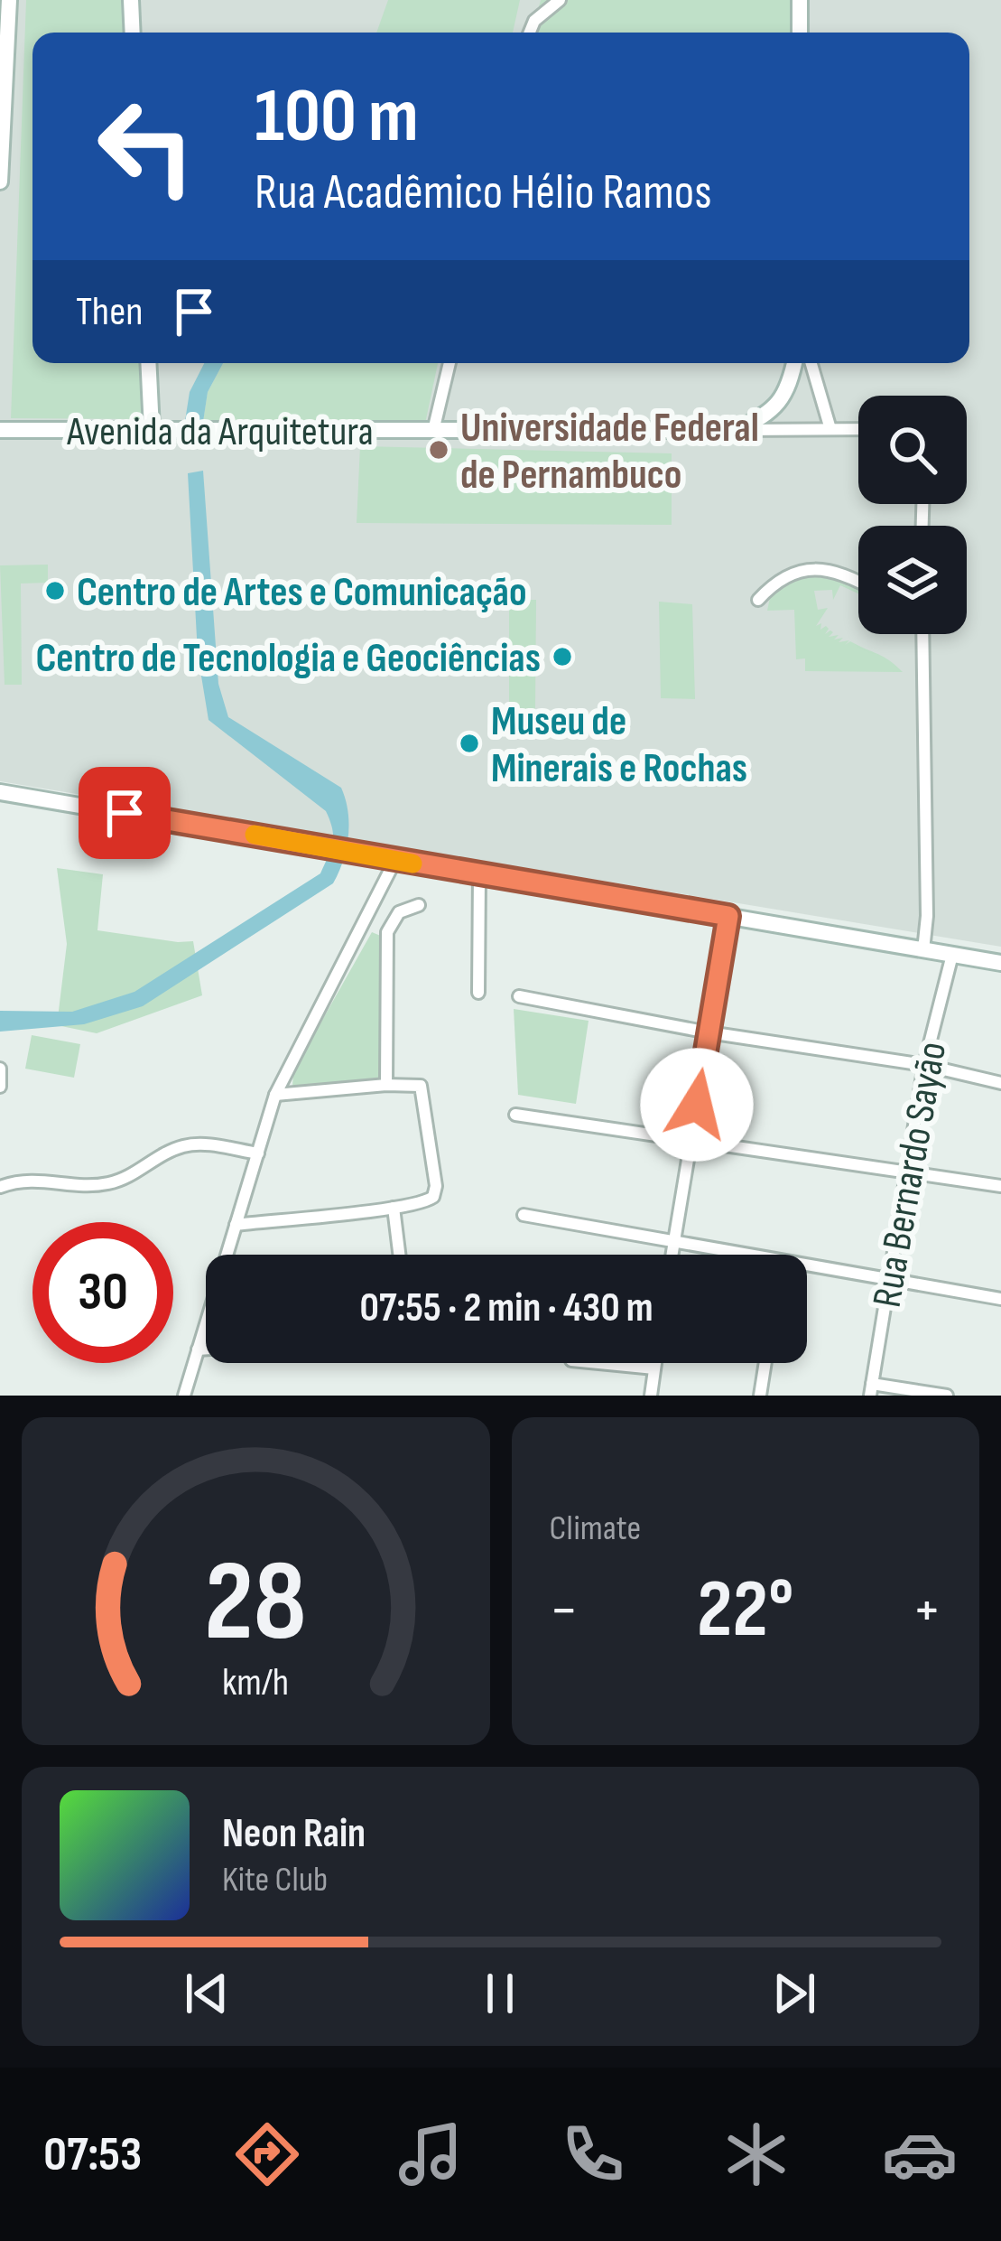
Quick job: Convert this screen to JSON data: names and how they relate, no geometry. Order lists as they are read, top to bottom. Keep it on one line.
{"streets":{"street":["Avenida da Arquitetura","Rua Bernardo Sayão"]},"places":["Universidade Federal de Pernambuco","Centro de Artes e Comunicação","Centro de Tecnologia e Geociências","Museu de Minerais e Rochas"],"page":{"turn":["100 m","Rua Acadêmico Hélio Ramos"],"then":"Then","limit":"30","trip":"07:55 · 2 min · 430 m","tile":"Climate","heat":["−","22°","+"],"song":["Neon Rain","Kite Club"],"tabs":"07:53","gauge":["28","km/h"]}}
